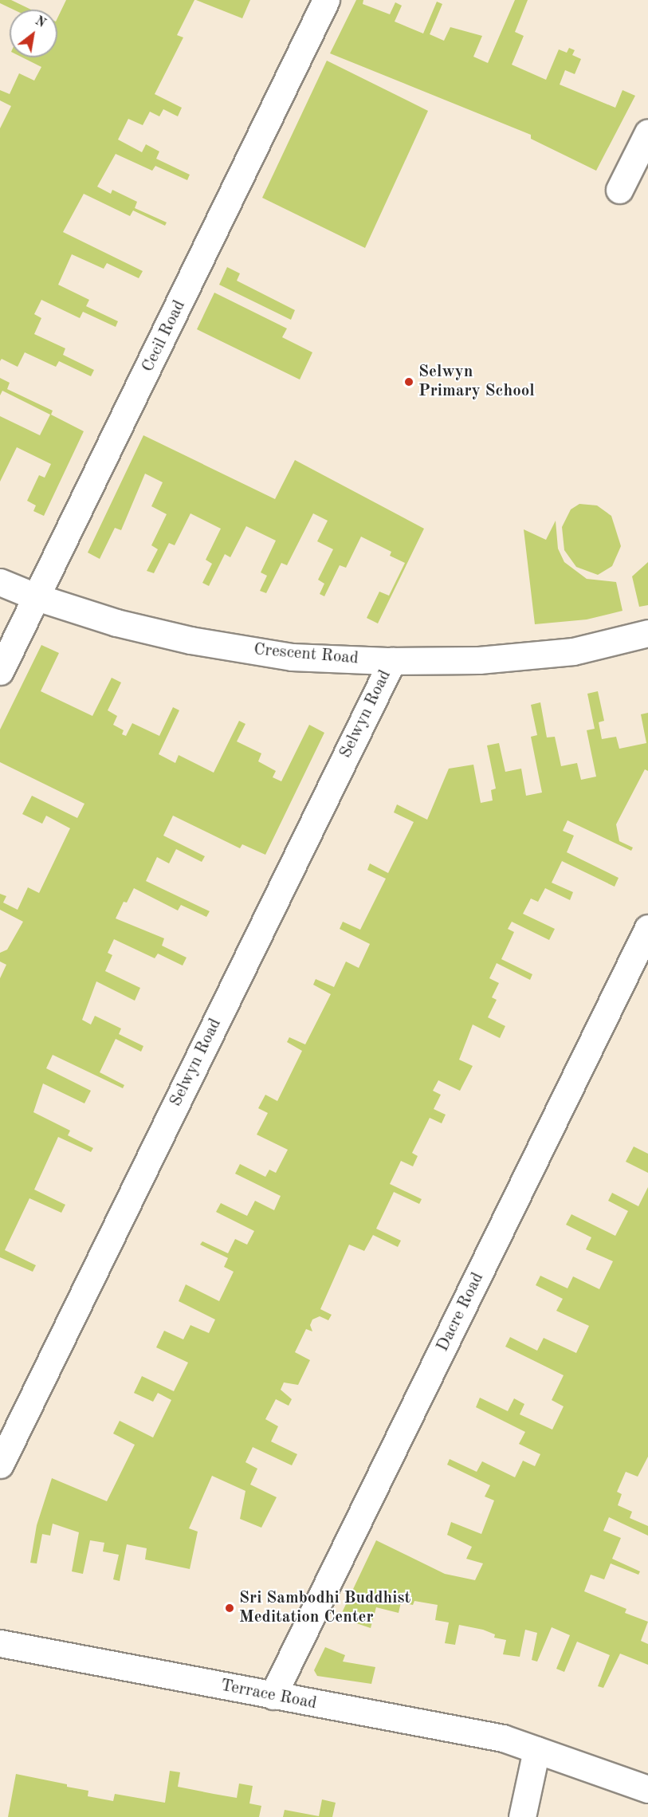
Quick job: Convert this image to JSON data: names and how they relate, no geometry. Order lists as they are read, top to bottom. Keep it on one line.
{"streets":{"street":["Cecil Road","Crescent Road","Selwyn Road","Dacre Road","Terrace Road"]},"crossings":[["Cecil Road","Crescent Road"],["Crescent Road","Selwyn Road"],["Dacre Road","Terrace Road"]],"places":["Selwyn Primary School","Sri Sambodhi Buddhist Meditation Center"],"north":"top right"}
